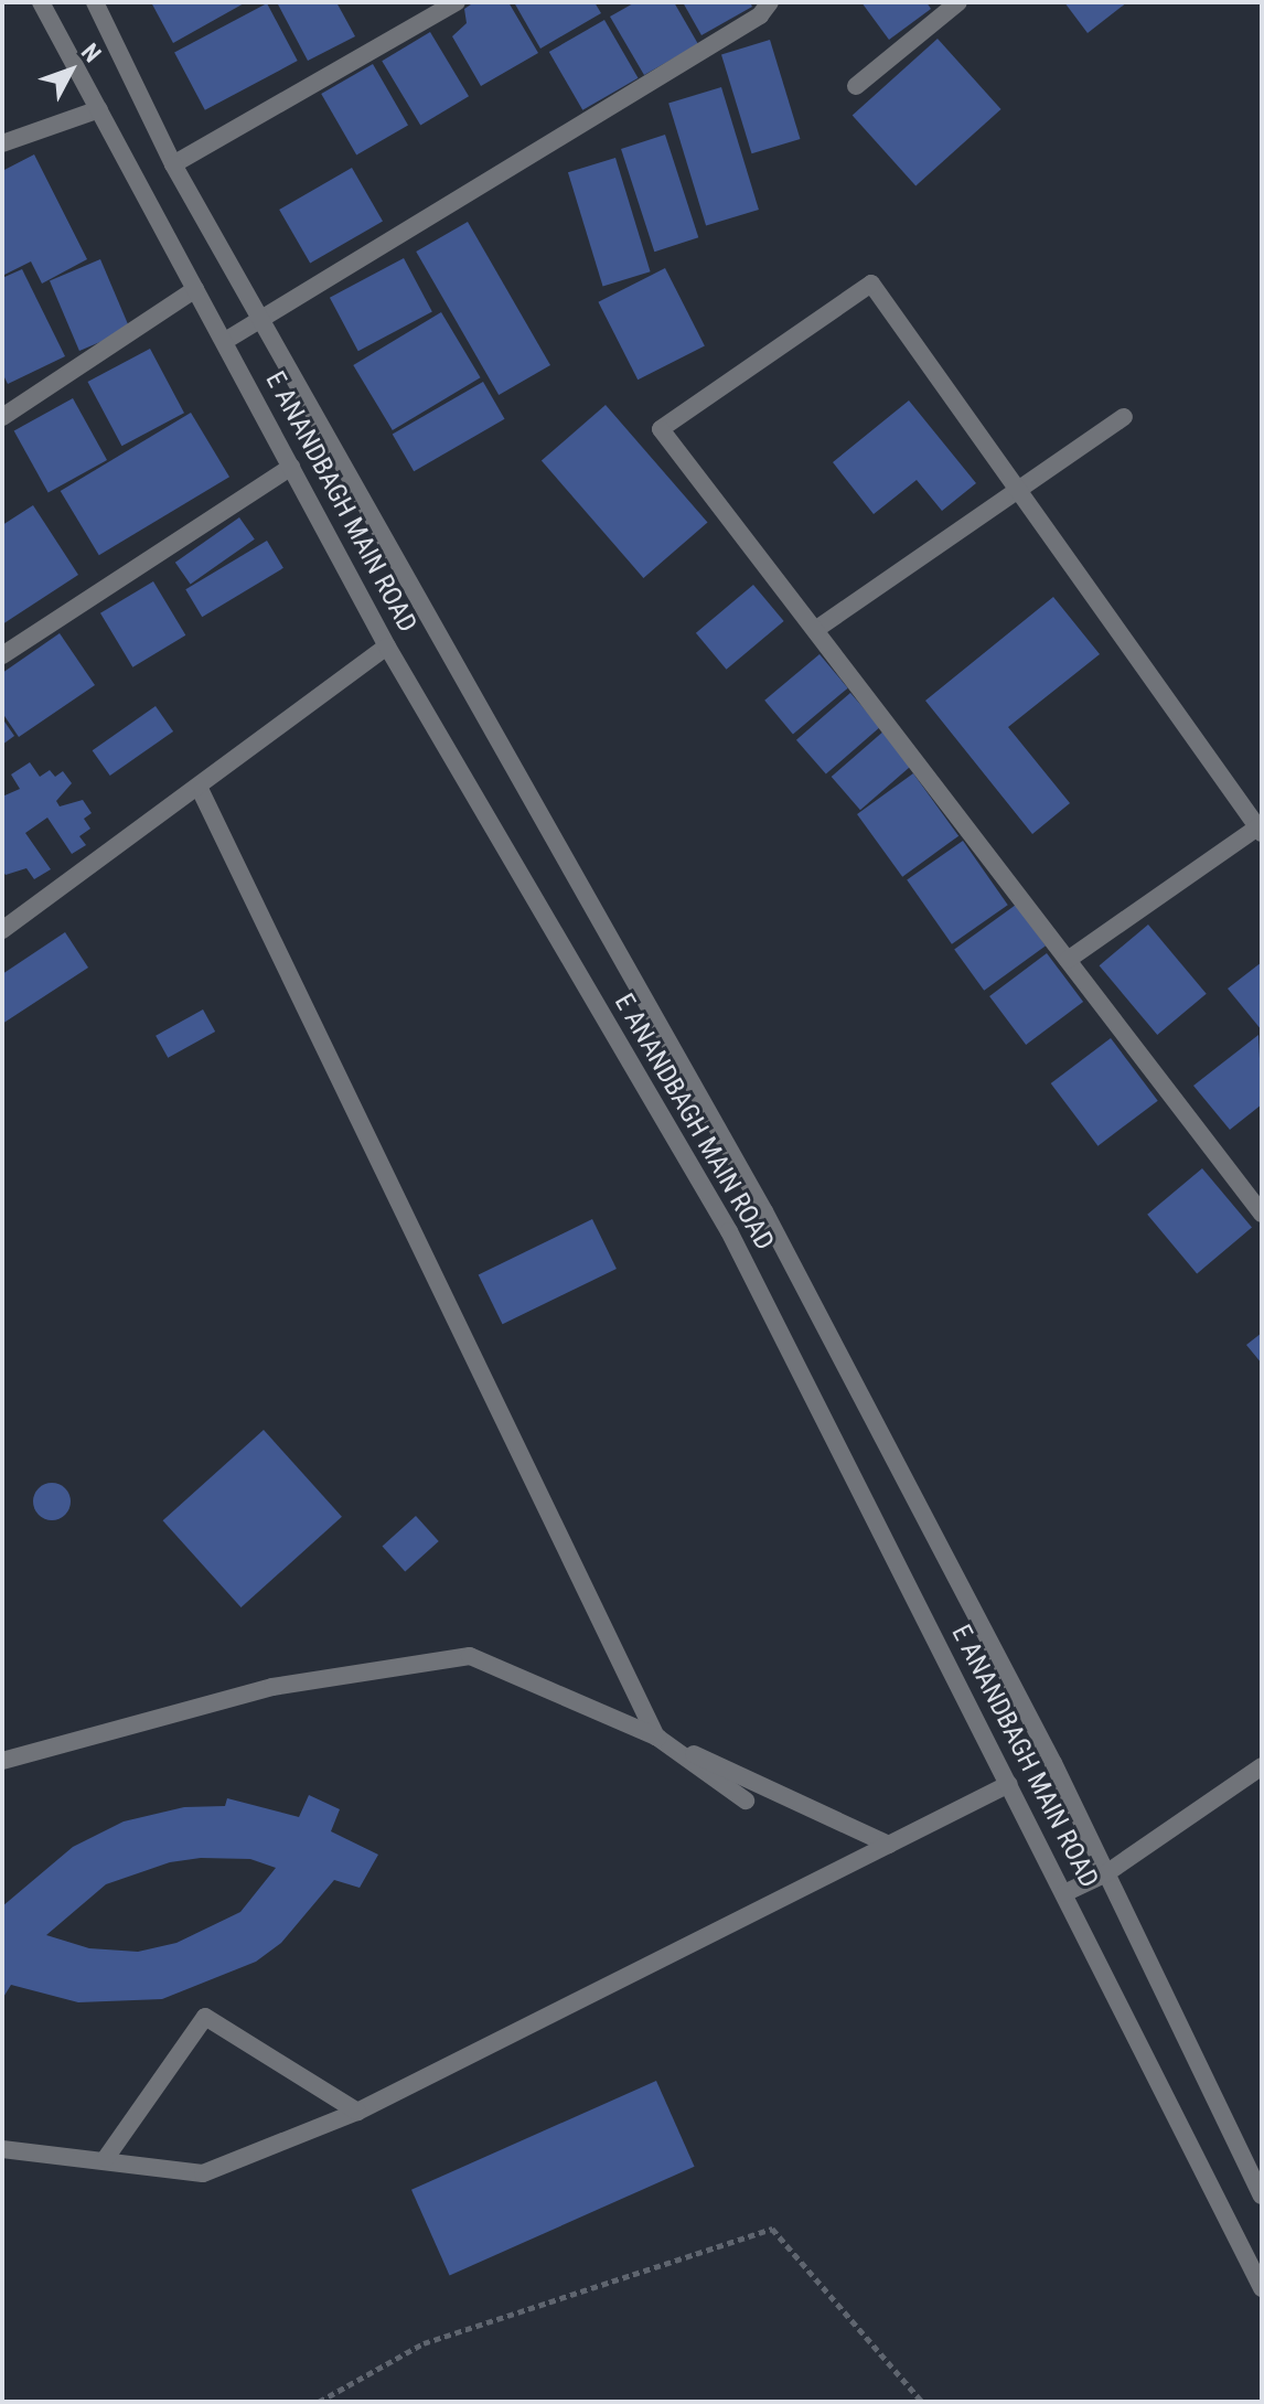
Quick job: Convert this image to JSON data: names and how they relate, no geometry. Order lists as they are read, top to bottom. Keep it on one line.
{"streets":{"street":["E ANANDBAGH MAIN ROAD"]},"north":"top right"}
